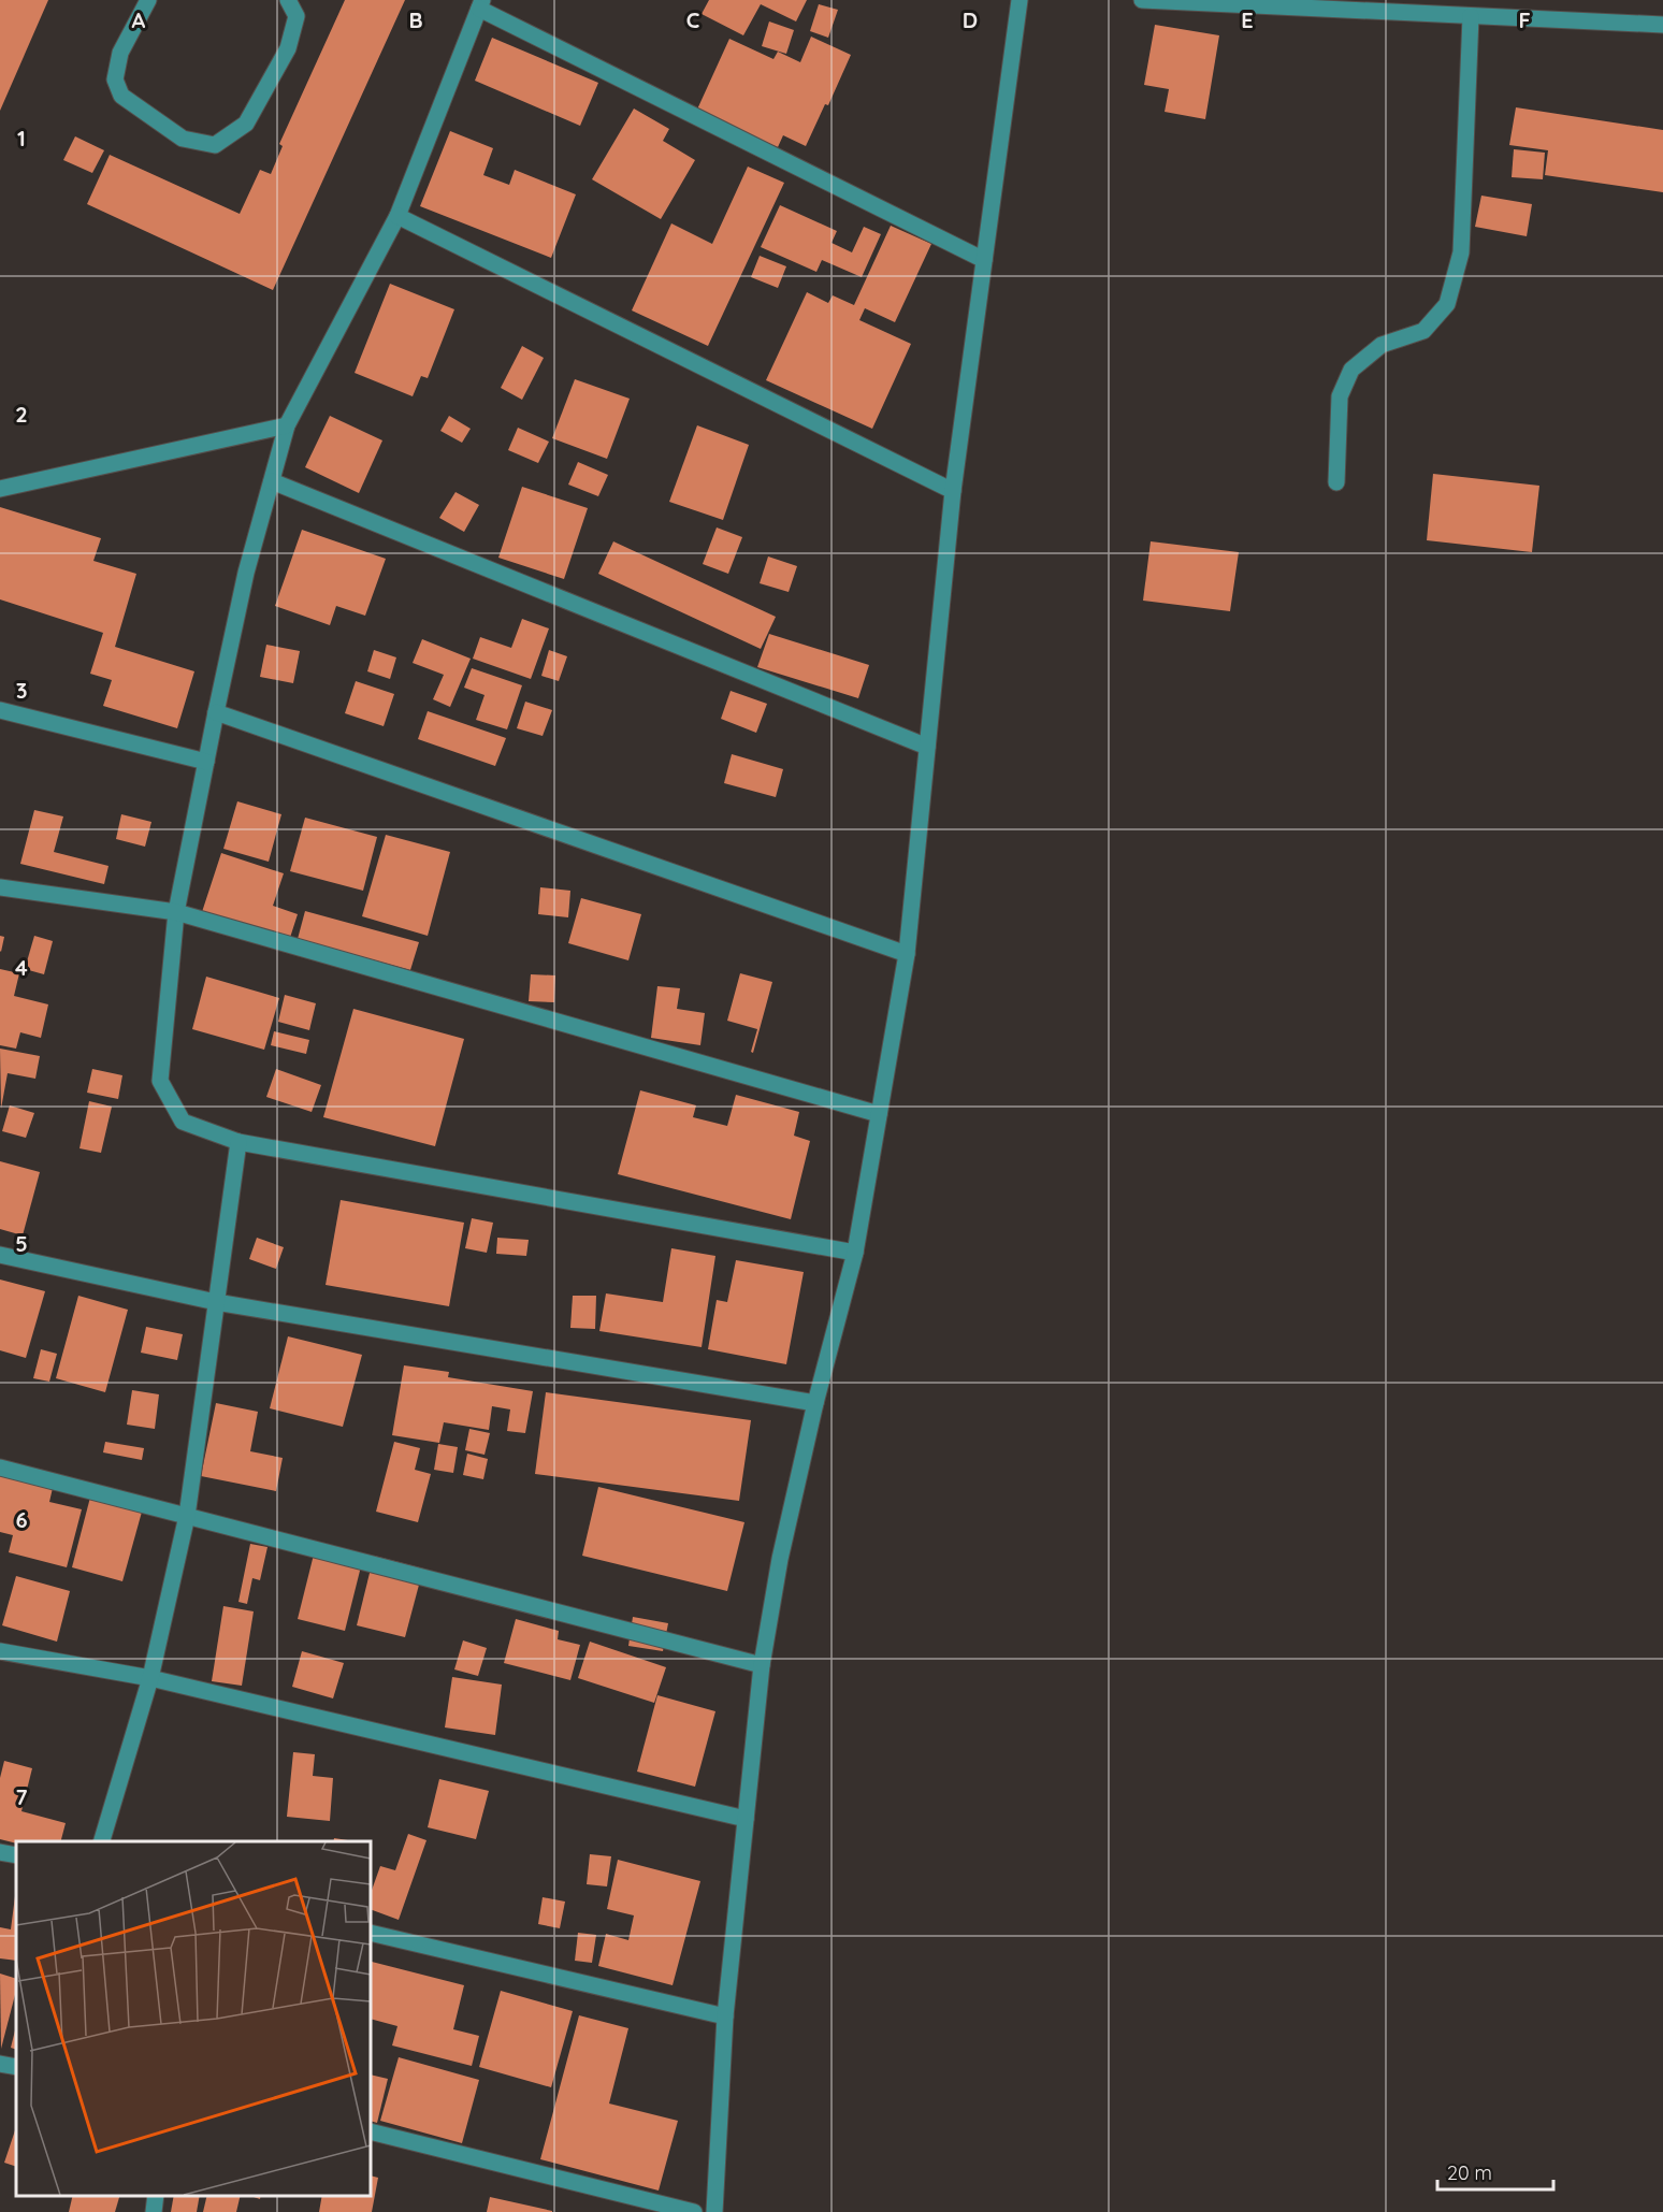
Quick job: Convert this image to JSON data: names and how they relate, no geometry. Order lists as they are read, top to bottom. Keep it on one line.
{"scale_bar":"20 m","grid":{"columns":["A","B","C","D","E","F"],"rows":["1","2","3","4","5","6","7"]}}
